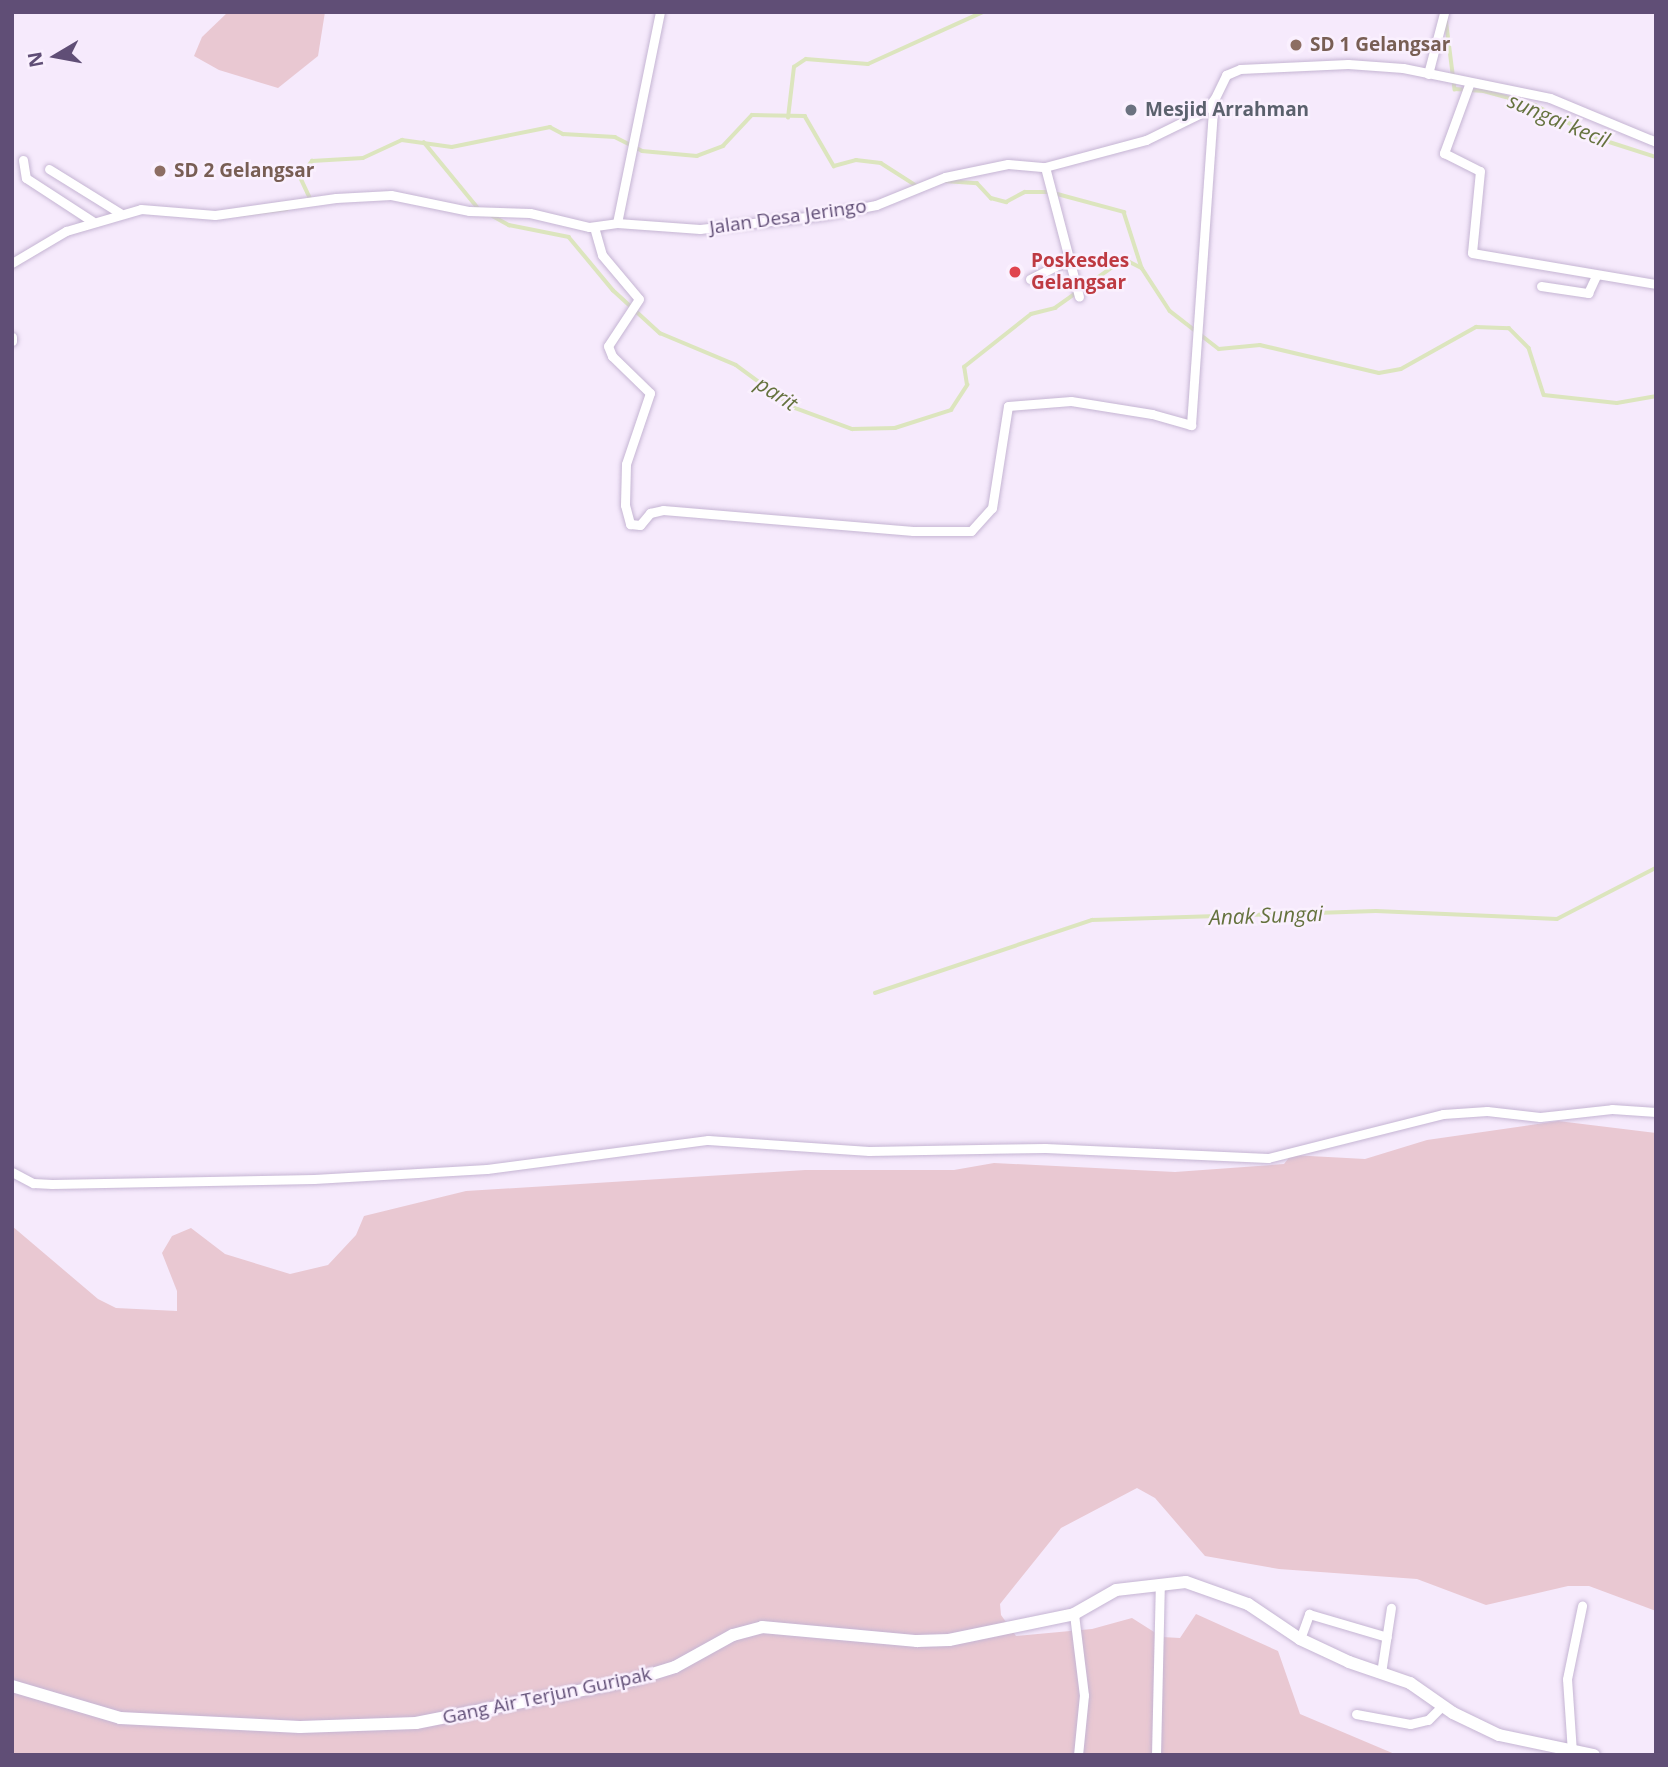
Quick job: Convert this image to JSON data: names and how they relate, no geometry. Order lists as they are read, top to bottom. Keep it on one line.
{"streets":{"street":["Jalan Desa Jeringo","Gang Air Terjun Guripak"]},"water":["sungai kecil","parit","Anak Sungai"],"places":["SD 1 Gelangsar","Mesjid Arrahman","SD 2 Gelangsar","Poskesdes Gelangsar"],"north":"left"}
